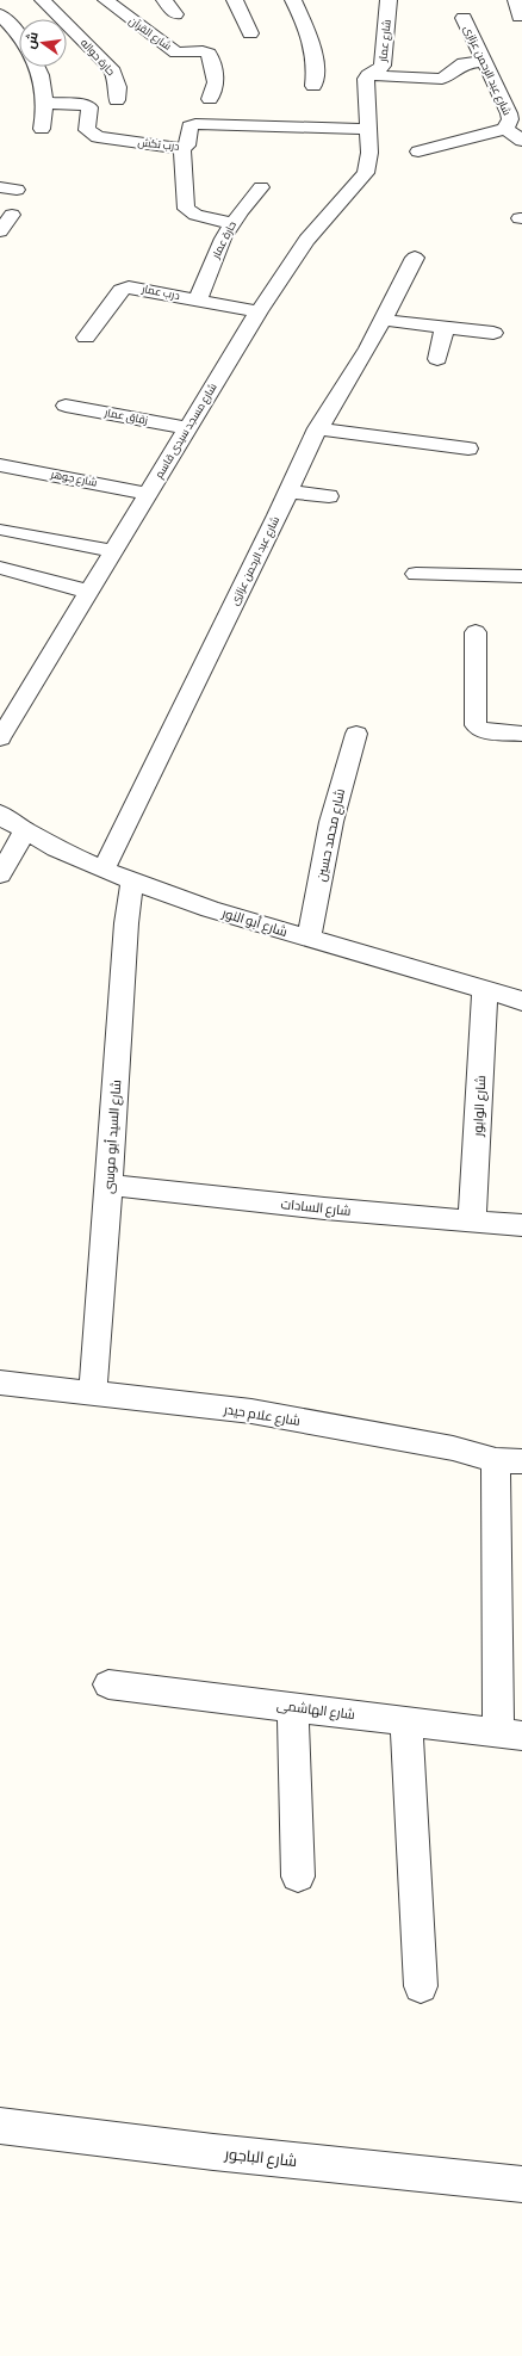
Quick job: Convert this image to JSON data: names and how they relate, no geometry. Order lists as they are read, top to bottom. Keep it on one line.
{"streets":{"street":["شارع القرآن","شارع عمار","حارة حواله","شارع عبد الرحمن عزازى","درب تكش","حارة عمار","درب عمار","زقاق عمار","شارع مسجد سيدى قاسم","شارع جوهر","شارع محمد حسين","شارع أبو النور","شارع الوابور","شارع السيد أبو موسى","شارع السادات","شارع علام حيدر","شارع الهاشمى","شارع الباجور"]},"crossings":[["شارع عمار","درب تكش"],["شارع عمار","شارع مسجد سيدى قاسم"],["شارع عبد الرحمن عزازى","شارع أبو النور"],["درب تكش","شارع مسجد سيدى قاسم"],["حارة عمار","درب عمار"],["درب عمار","شارع مسجد سيدى قاسم"],["زقاق عمار","شارع مسجد سيدى قاسم"],["شارع مسجد سيدى قاسم","شارع جوهر"],["شارع محمد حسين","شارع أبو النور"],["شارع أبو النور","شارع الوابور"],["شارع أبو النور","شارع السيد أبو موسى"],["شارع الوابور","شارع السادات"],["شارع السيد أبو موسى","شارع السادات"],["شارع السيد أبو موسى","شارع علام حيدر"]],"north":"left"}
